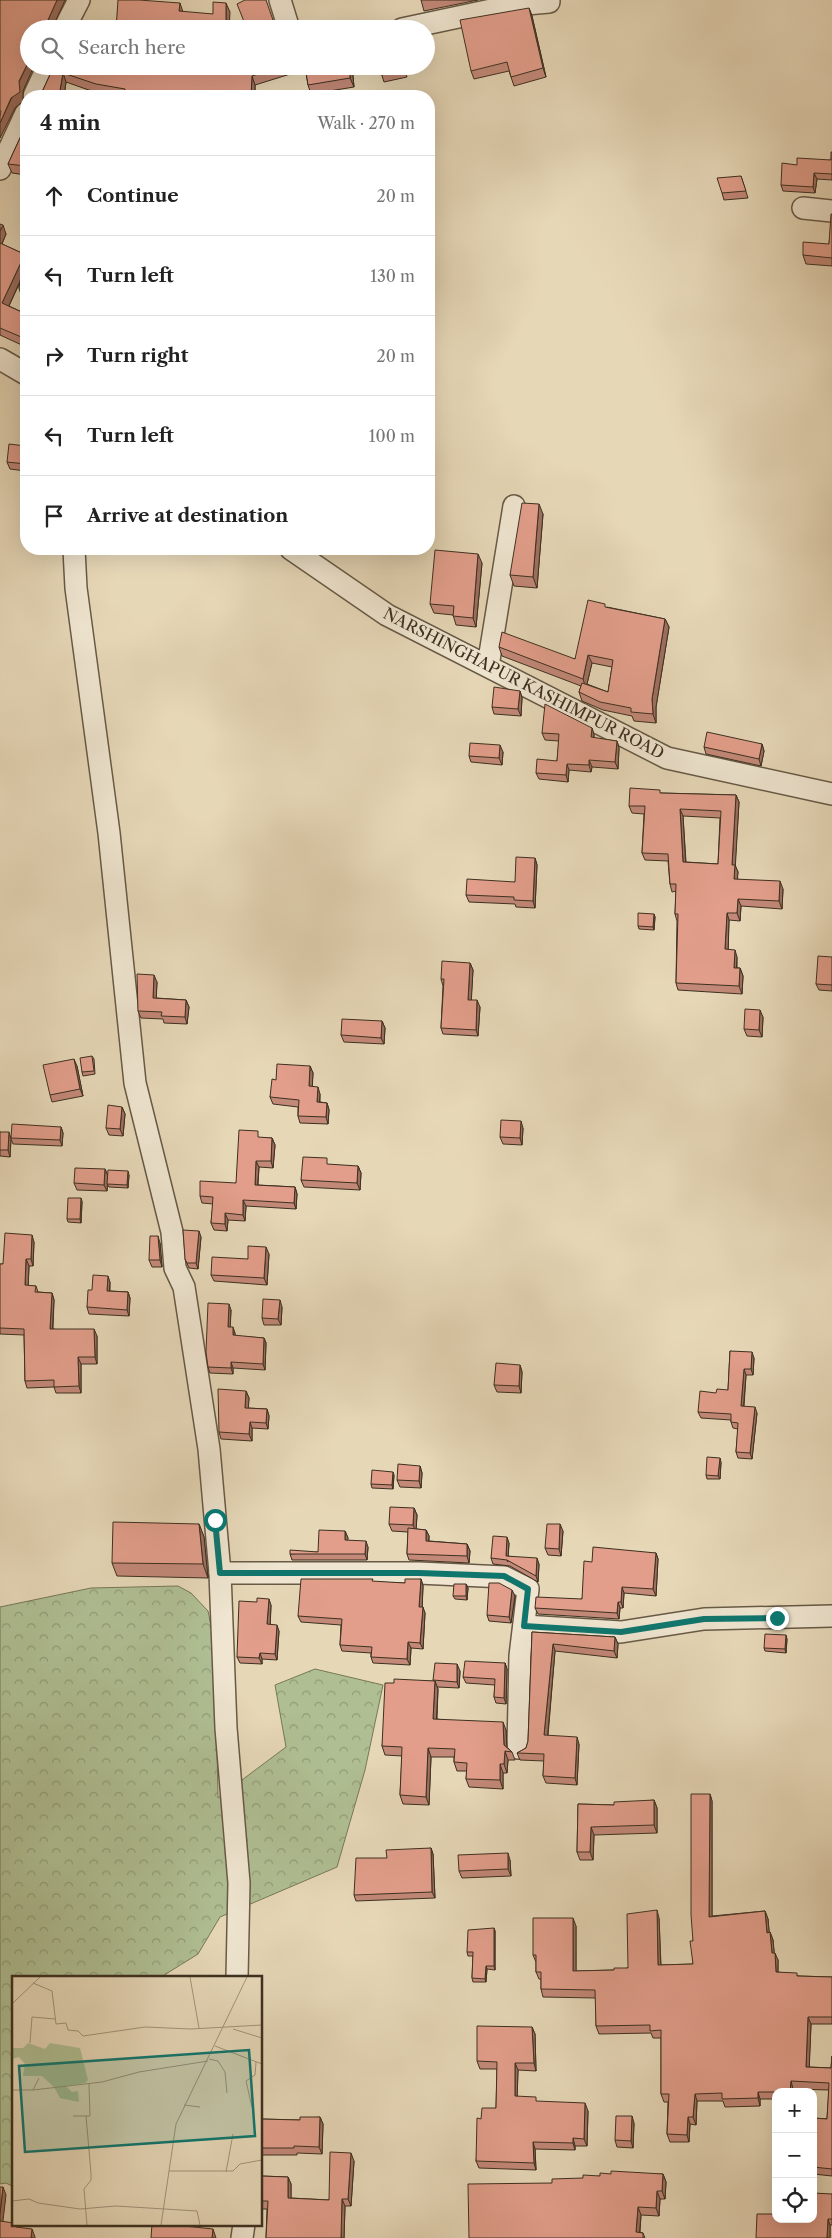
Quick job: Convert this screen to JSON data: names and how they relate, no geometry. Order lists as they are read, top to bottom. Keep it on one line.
{"streets":{"street":["NARSHINGHAPUR KASHIMPUR ROAD"]},"page":{"search":"Search here","heading":["4 min","Walk · 270 m"],"list":[["Continue","20 m"],["Turn left","130 m"],["Turn right","20 m"],["Turn left","100 m"],"Arrive at destination"],"map_buttons":["+","−"]}}
